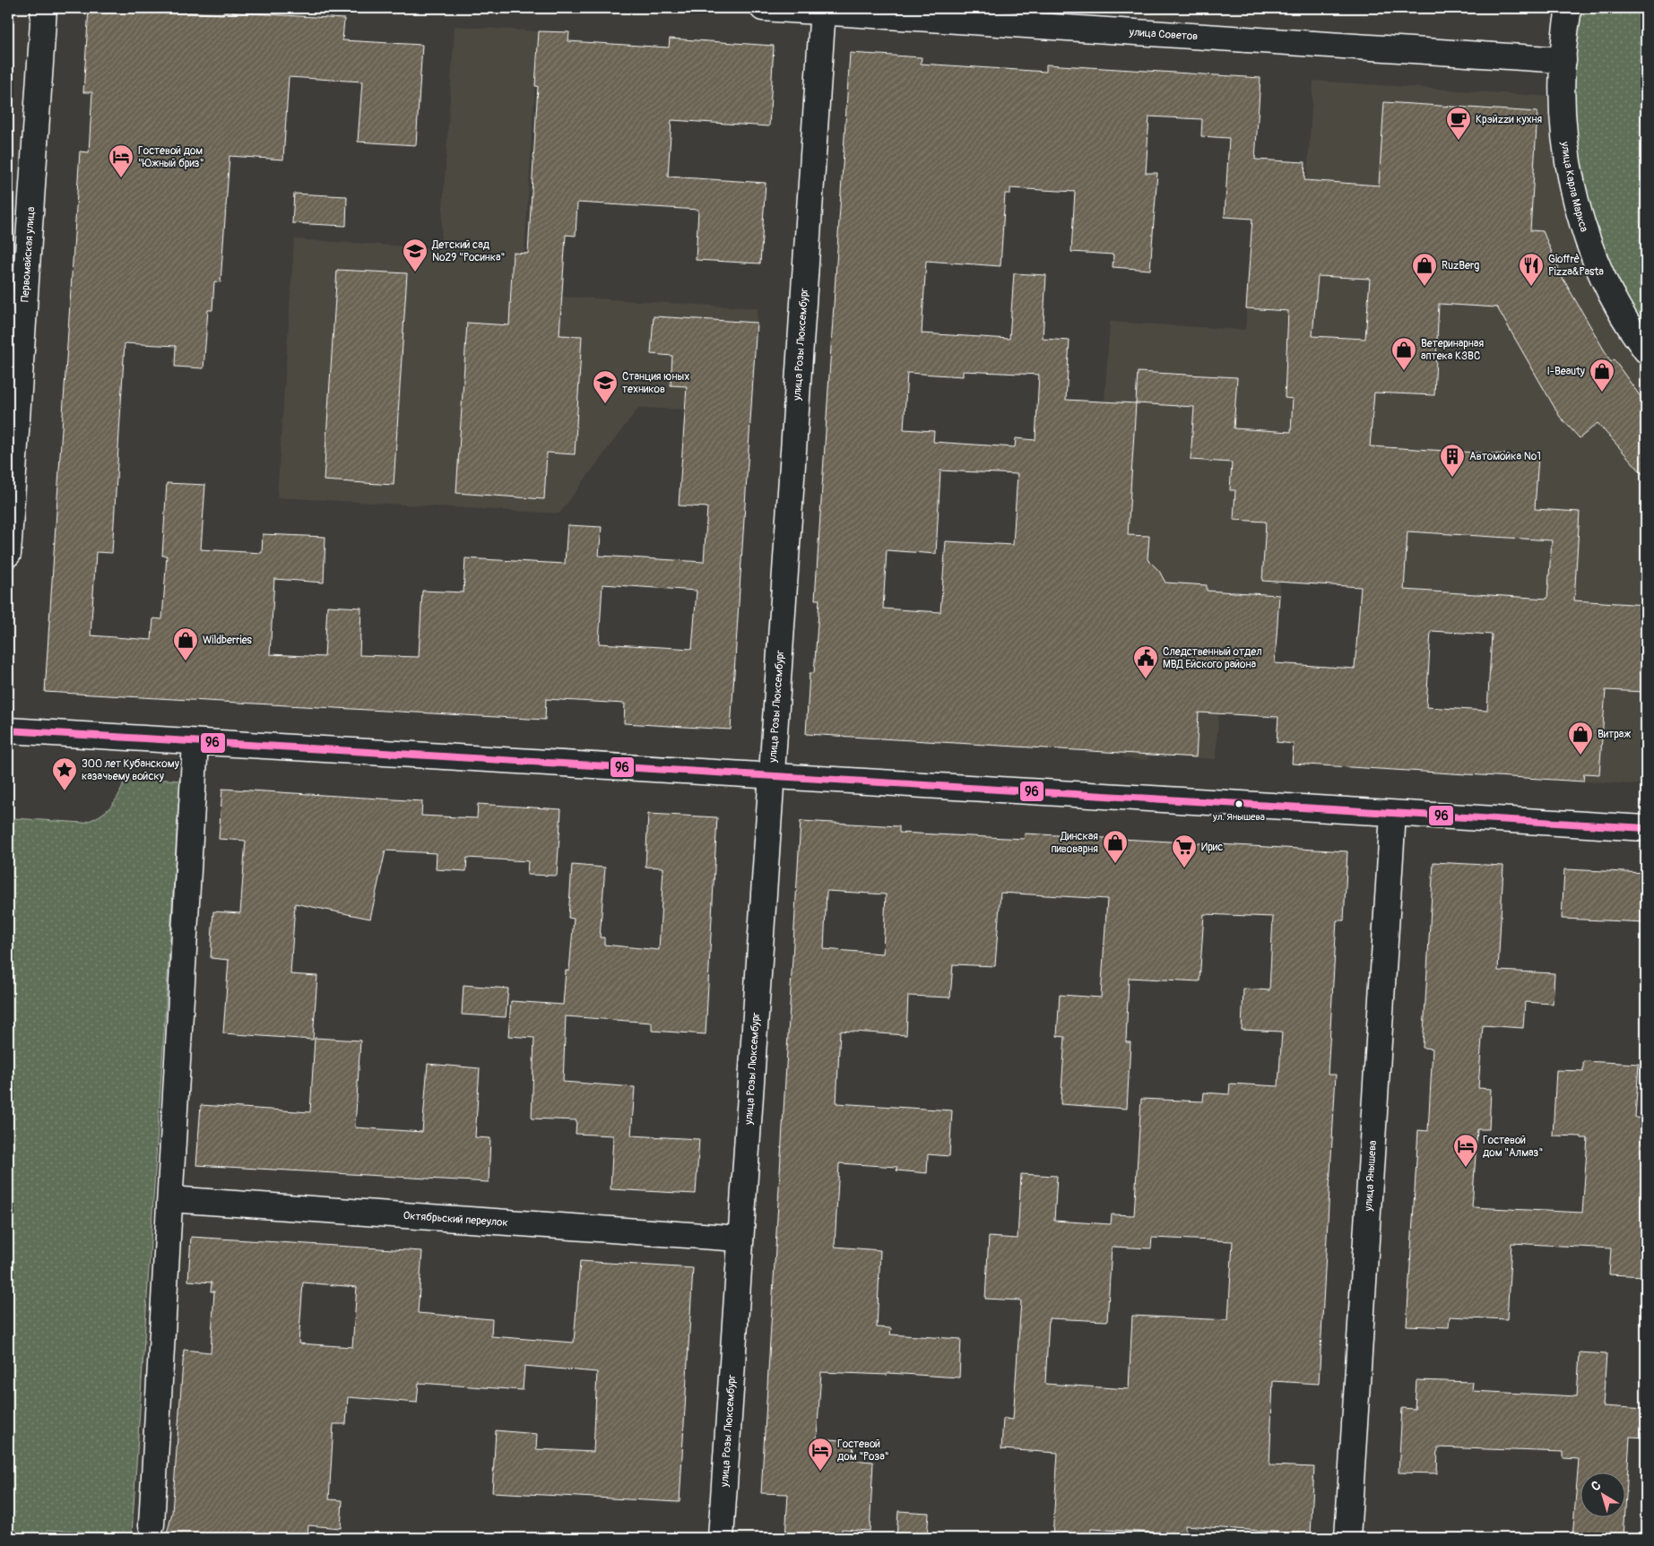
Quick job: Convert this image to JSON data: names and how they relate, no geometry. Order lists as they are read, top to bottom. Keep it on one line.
{"streets":{"street":["улица Советов","улица Карла Маркса","Первомайская улица","улица Розы Люксембург","улица Янышева","Октябрьский переулок"]},"crossings":[["улица Советов","улица Карла Маркса"],["улица Советов","улица Розы Люксембург"],["улица Розы Люксембург","Октябрьский переулок"]],"places":{"cafe":["Крэйzzи кухня"],"hotel":["Гостевой дом \"Южный бриз\"","Гостевой дом \"Алмаз\"","Гостевой дом \"Роза\""],"school or university":["Детский сад №29 \"Росинка\"","Станция юных техников"],"shop":["RuzBerg","Ветеринарная аптека КЗВС","I-Beauty","Wildberries","Витраж","Динская пивоварня"],"restaurant":["Gioffrè Pizza&Pasta"],"building":["Автомойка №1"],"public building":["Следственный отдел МВД Ейского района"],"place":["300 лет Кубанскому казачьему войску"],"other":["ул. Янышева"],"supermarket":["Ирис"]},"lines":["transit line 96"],"north":"top left"}
